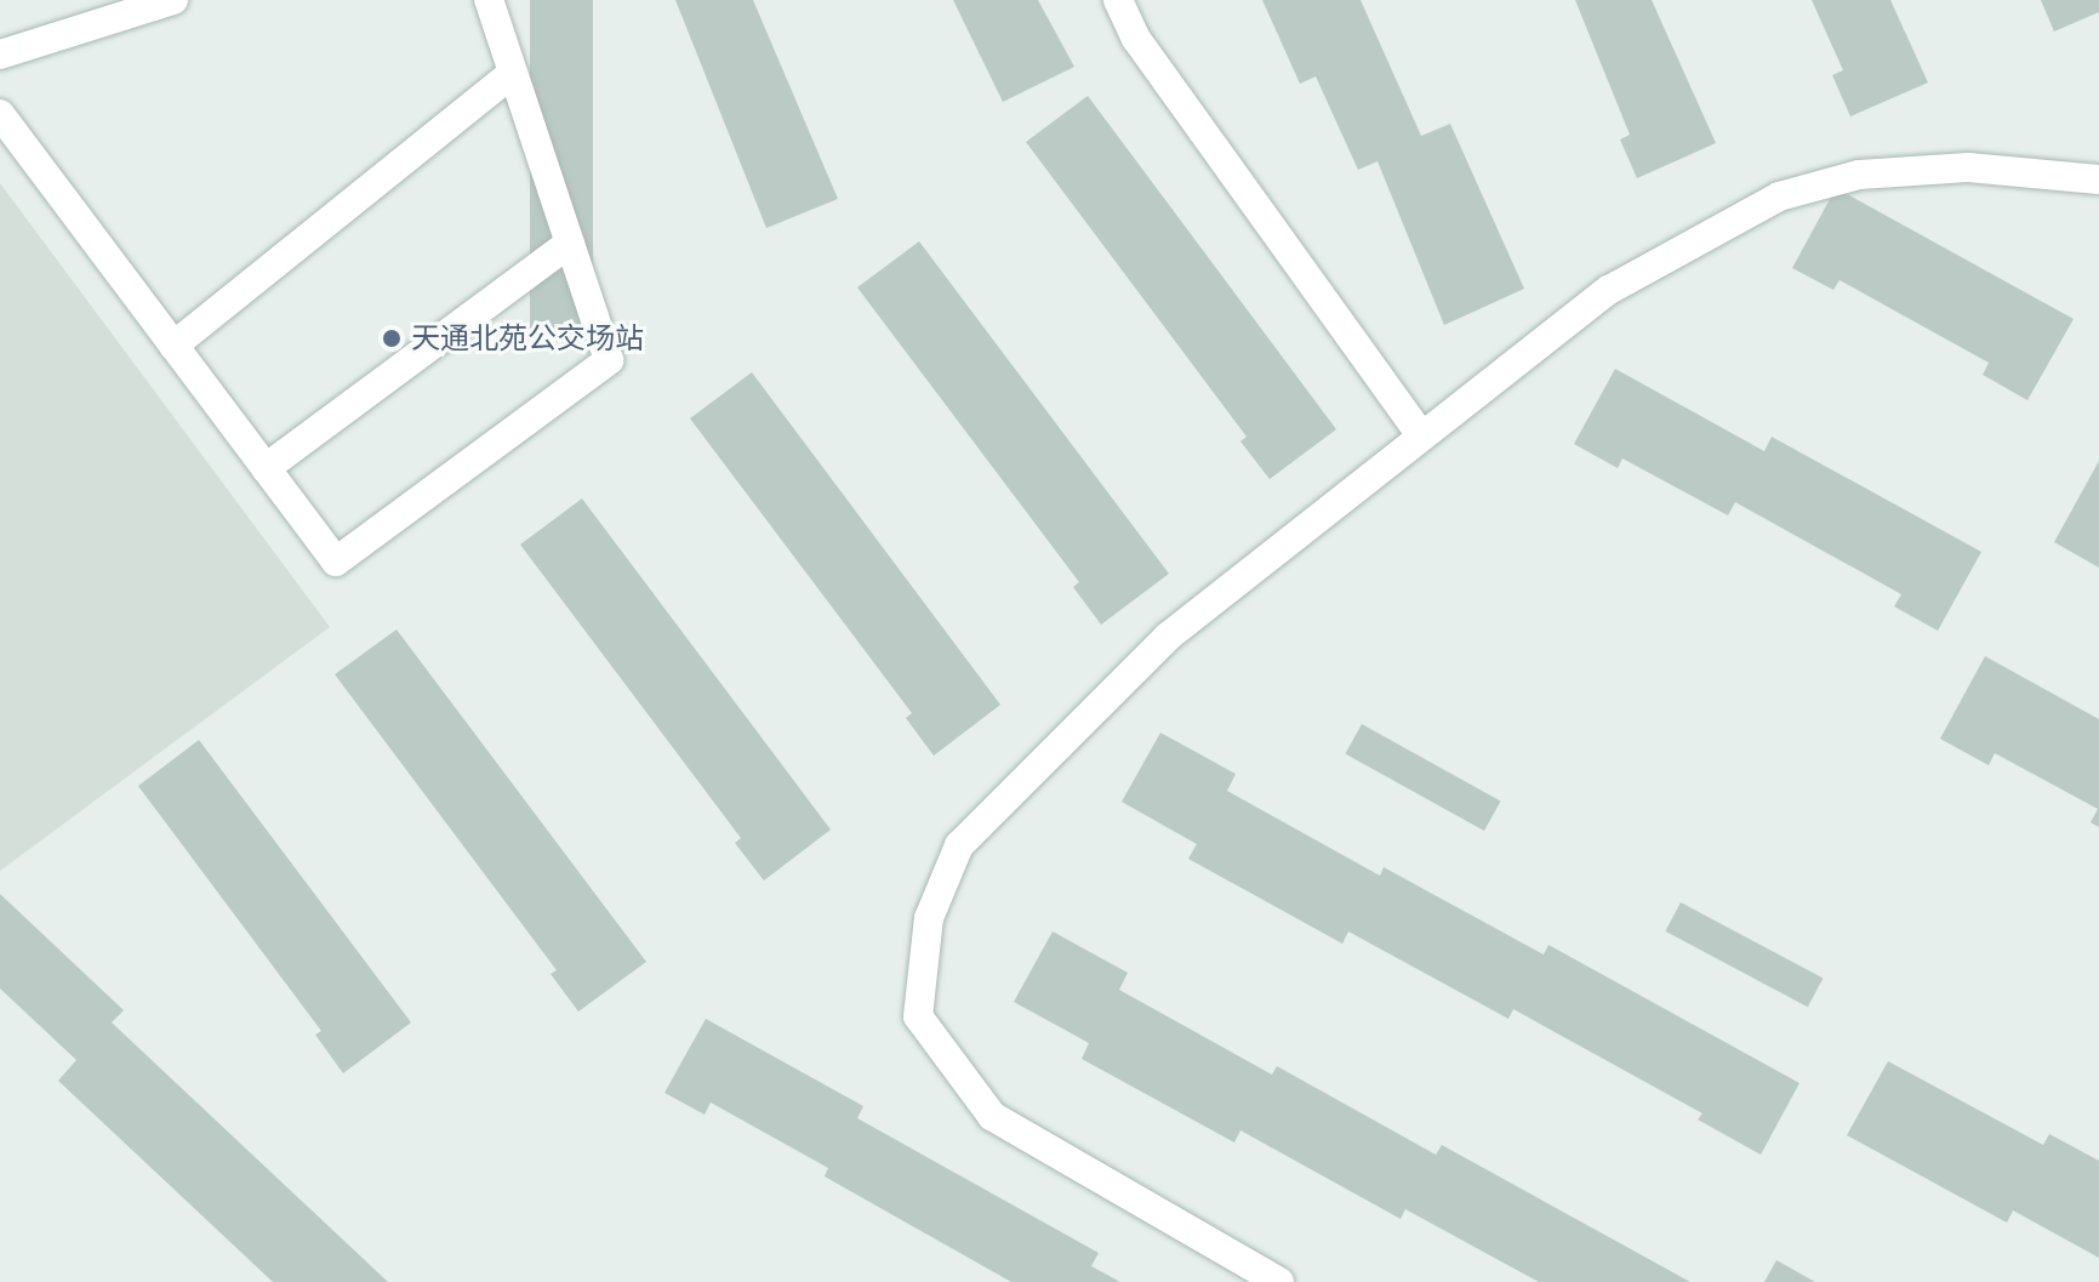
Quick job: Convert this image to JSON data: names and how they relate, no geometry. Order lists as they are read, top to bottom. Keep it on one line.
{"places":["天通北苑公交场站"]}
